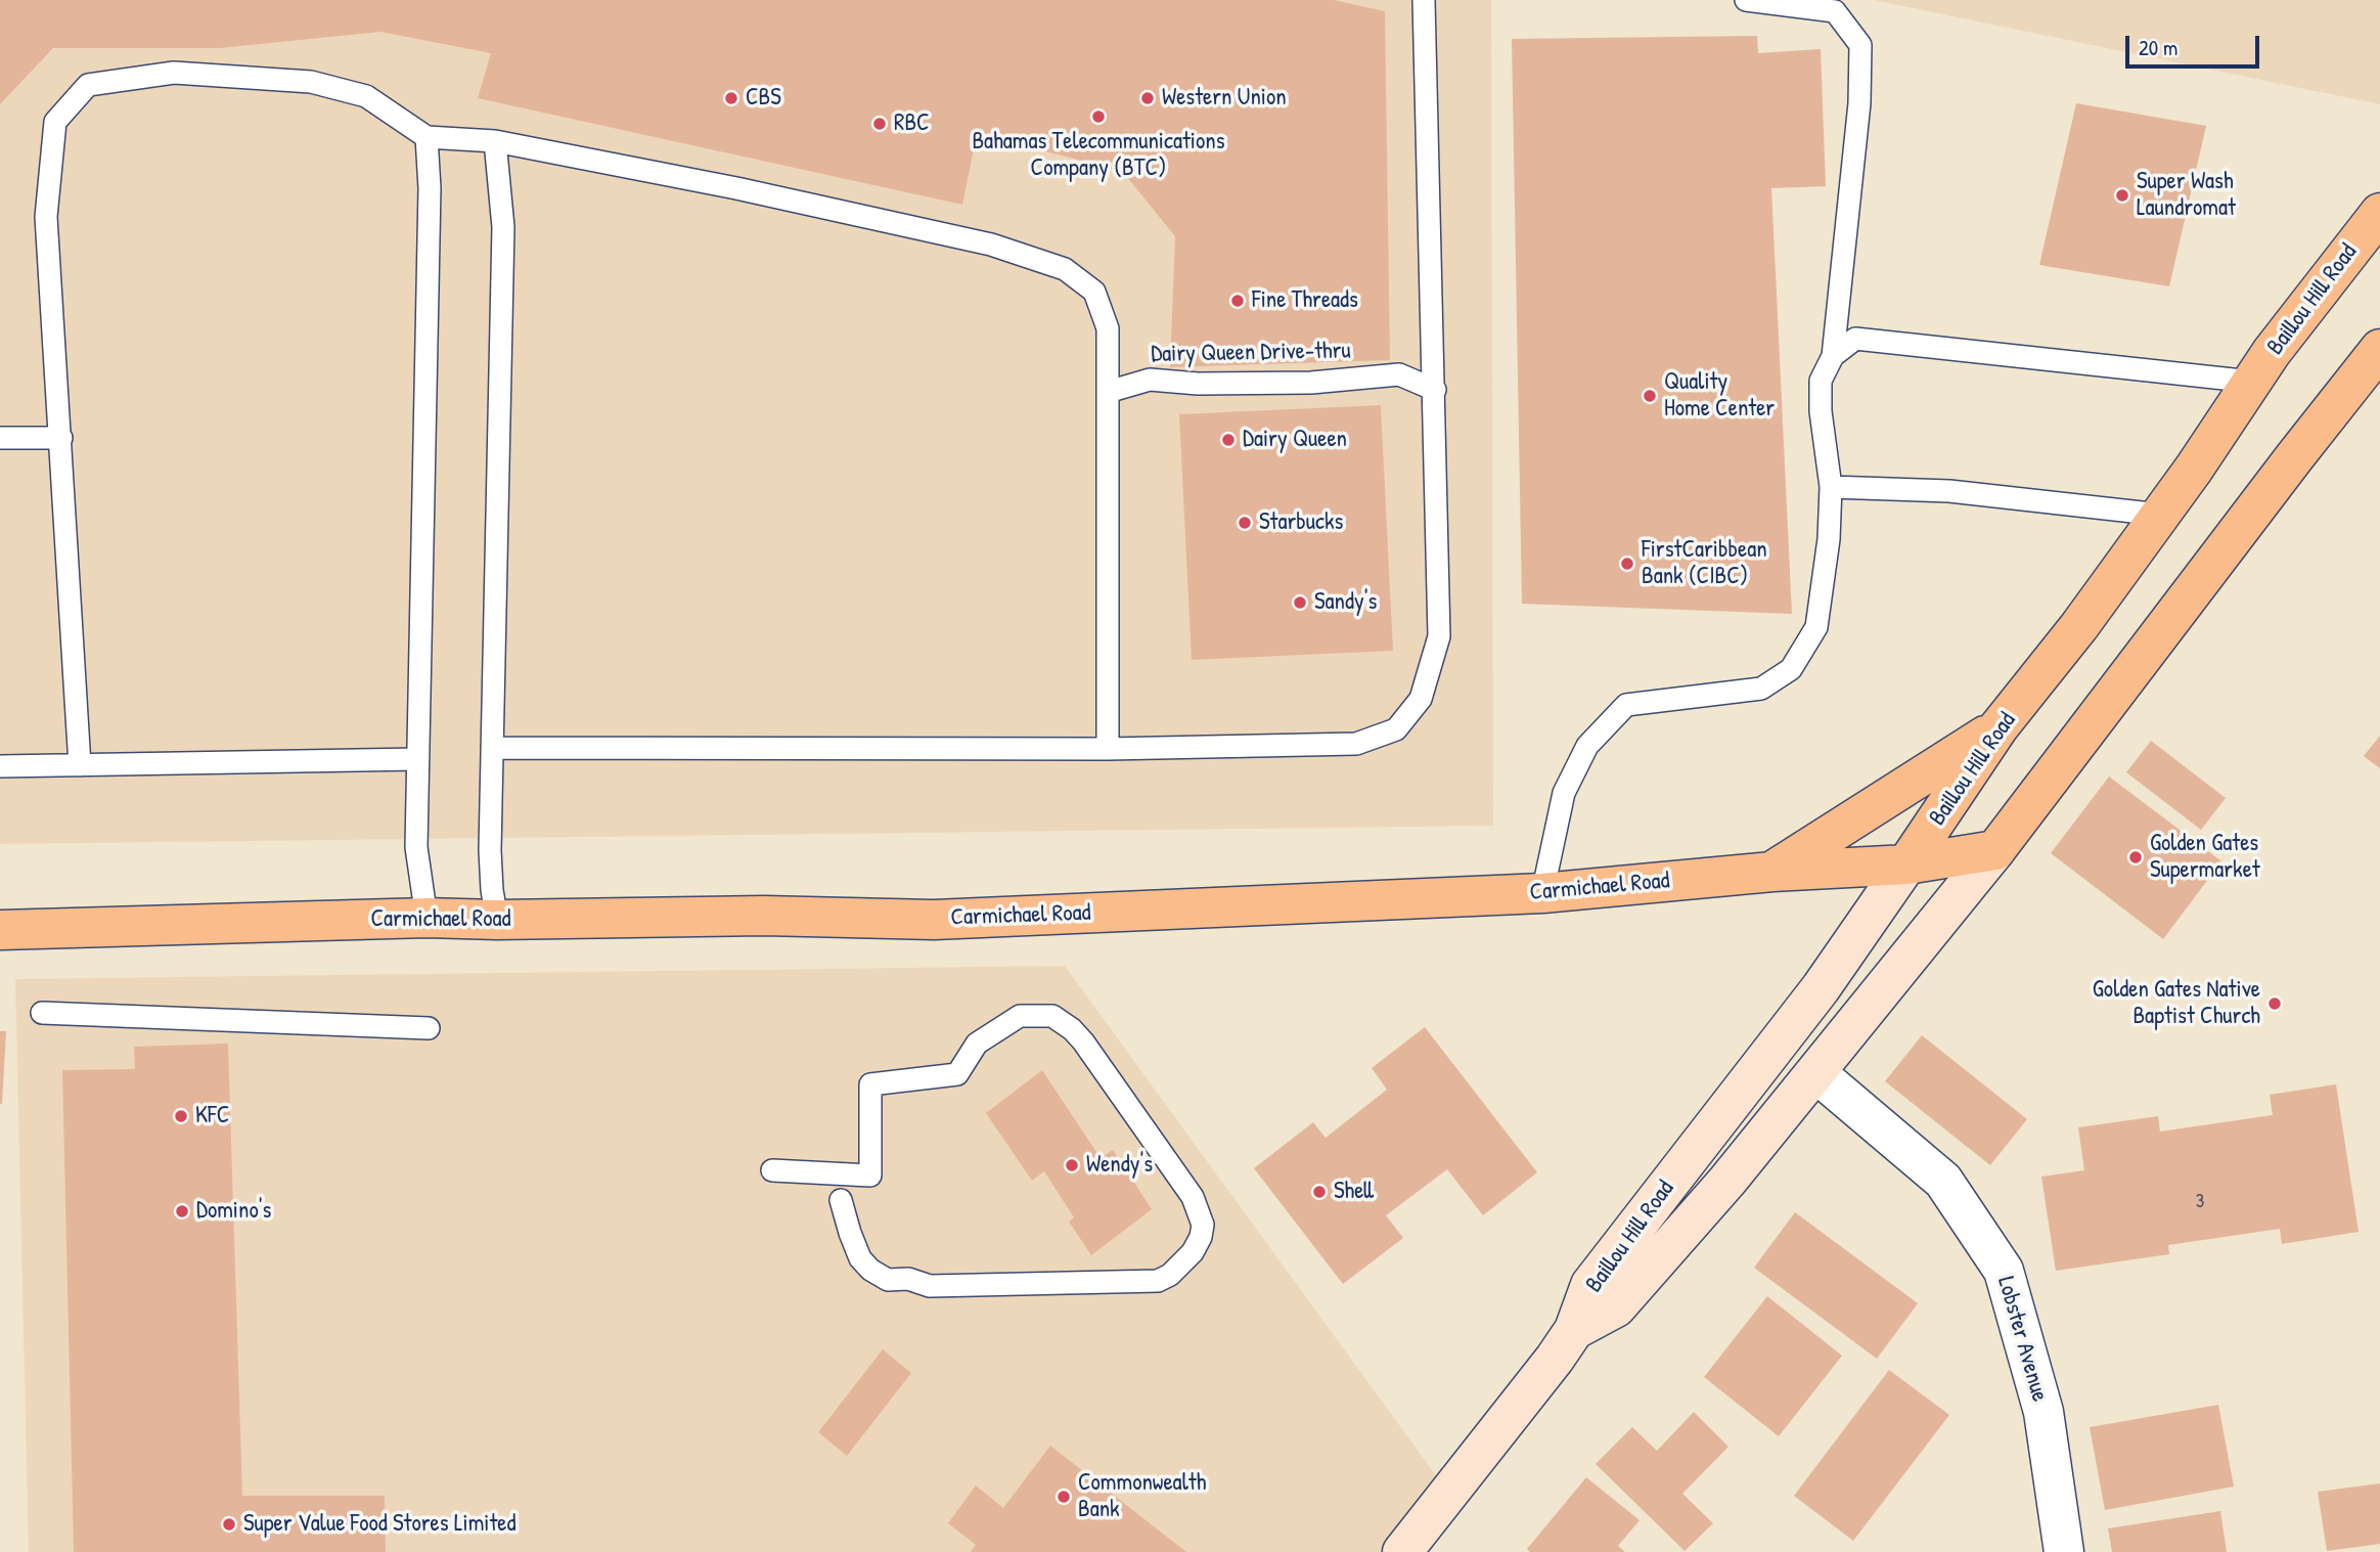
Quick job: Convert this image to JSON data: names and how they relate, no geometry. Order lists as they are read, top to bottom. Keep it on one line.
{"streets":{"main road":["Baillou Hill Road","Carmichael Road"],"street":["Lobster Avenue"],"lane":["Dairy Queen Drive-thru"]},"crossings":[["Baillou Hill Road","Carmichael Road"],["Baillou Hill Road","Lobster Avenue"]],"places":["CBS","Western Union","Bahamas Telecommunications Company (BTC)","RBC","Super Wash Laundromat","Fine Threads","Quality Home Center","Dairy Queen","Starbucks","FirstCaribbean Bank (CIBC)","Sandy's","Golden Gates Supermarket","Golden Gates Native Baptist Church","KFC","Wendy's","Shell","Domino's","Commonwealth Bank","Super Value Food Stores Limited"],"house_numbers":["3"],"scale_bar":"20 m"}
